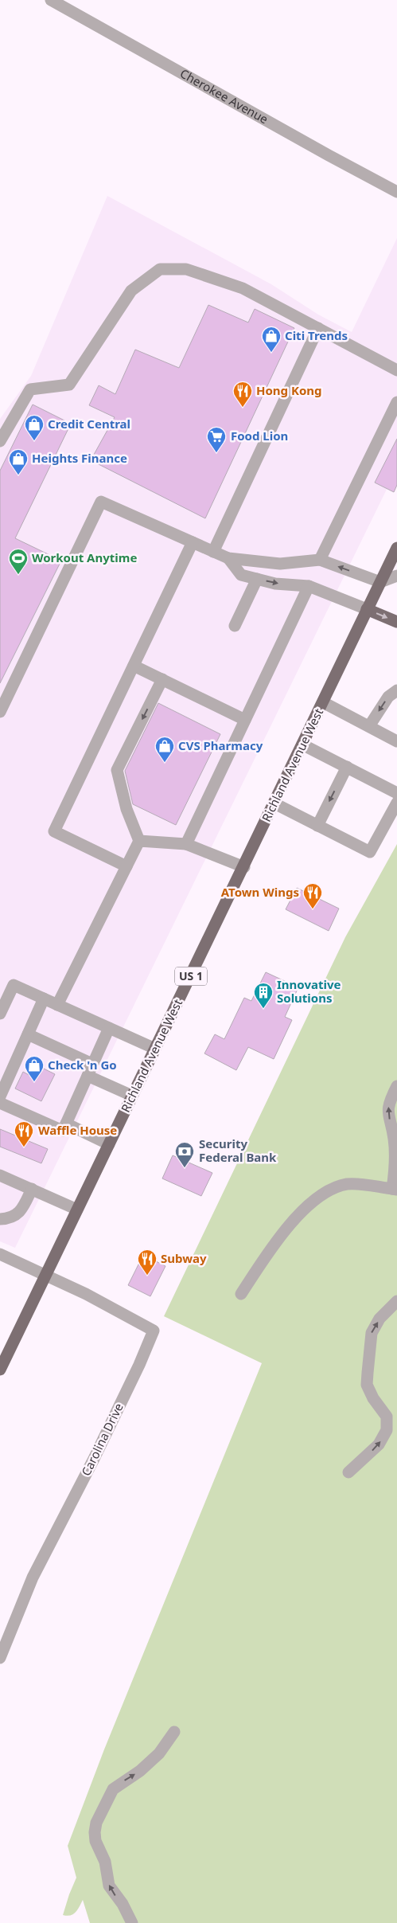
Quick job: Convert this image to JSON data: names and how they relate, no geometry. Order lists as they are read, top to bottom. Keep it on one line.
{"streets":{"main road":["Richland Avenue West","US 1"],"street":["Cherokee Avenue","Carolina Drive"]},"crossings":[["Richland Avenue West","Carolina Drive"]],"places":{"shop":["Citi Trends","Credit Central","Heights Finance","CVS Pharmacy","Check 'n Go"],"restaurant":["Hong Kong","ATown Wings","Waffle House","Subway"],"supermarket":["Food Lion"],"sports":["Workout Anytime"],"building":["Innovative Solutions"],"bank":["Security Federal Bank"]}}
